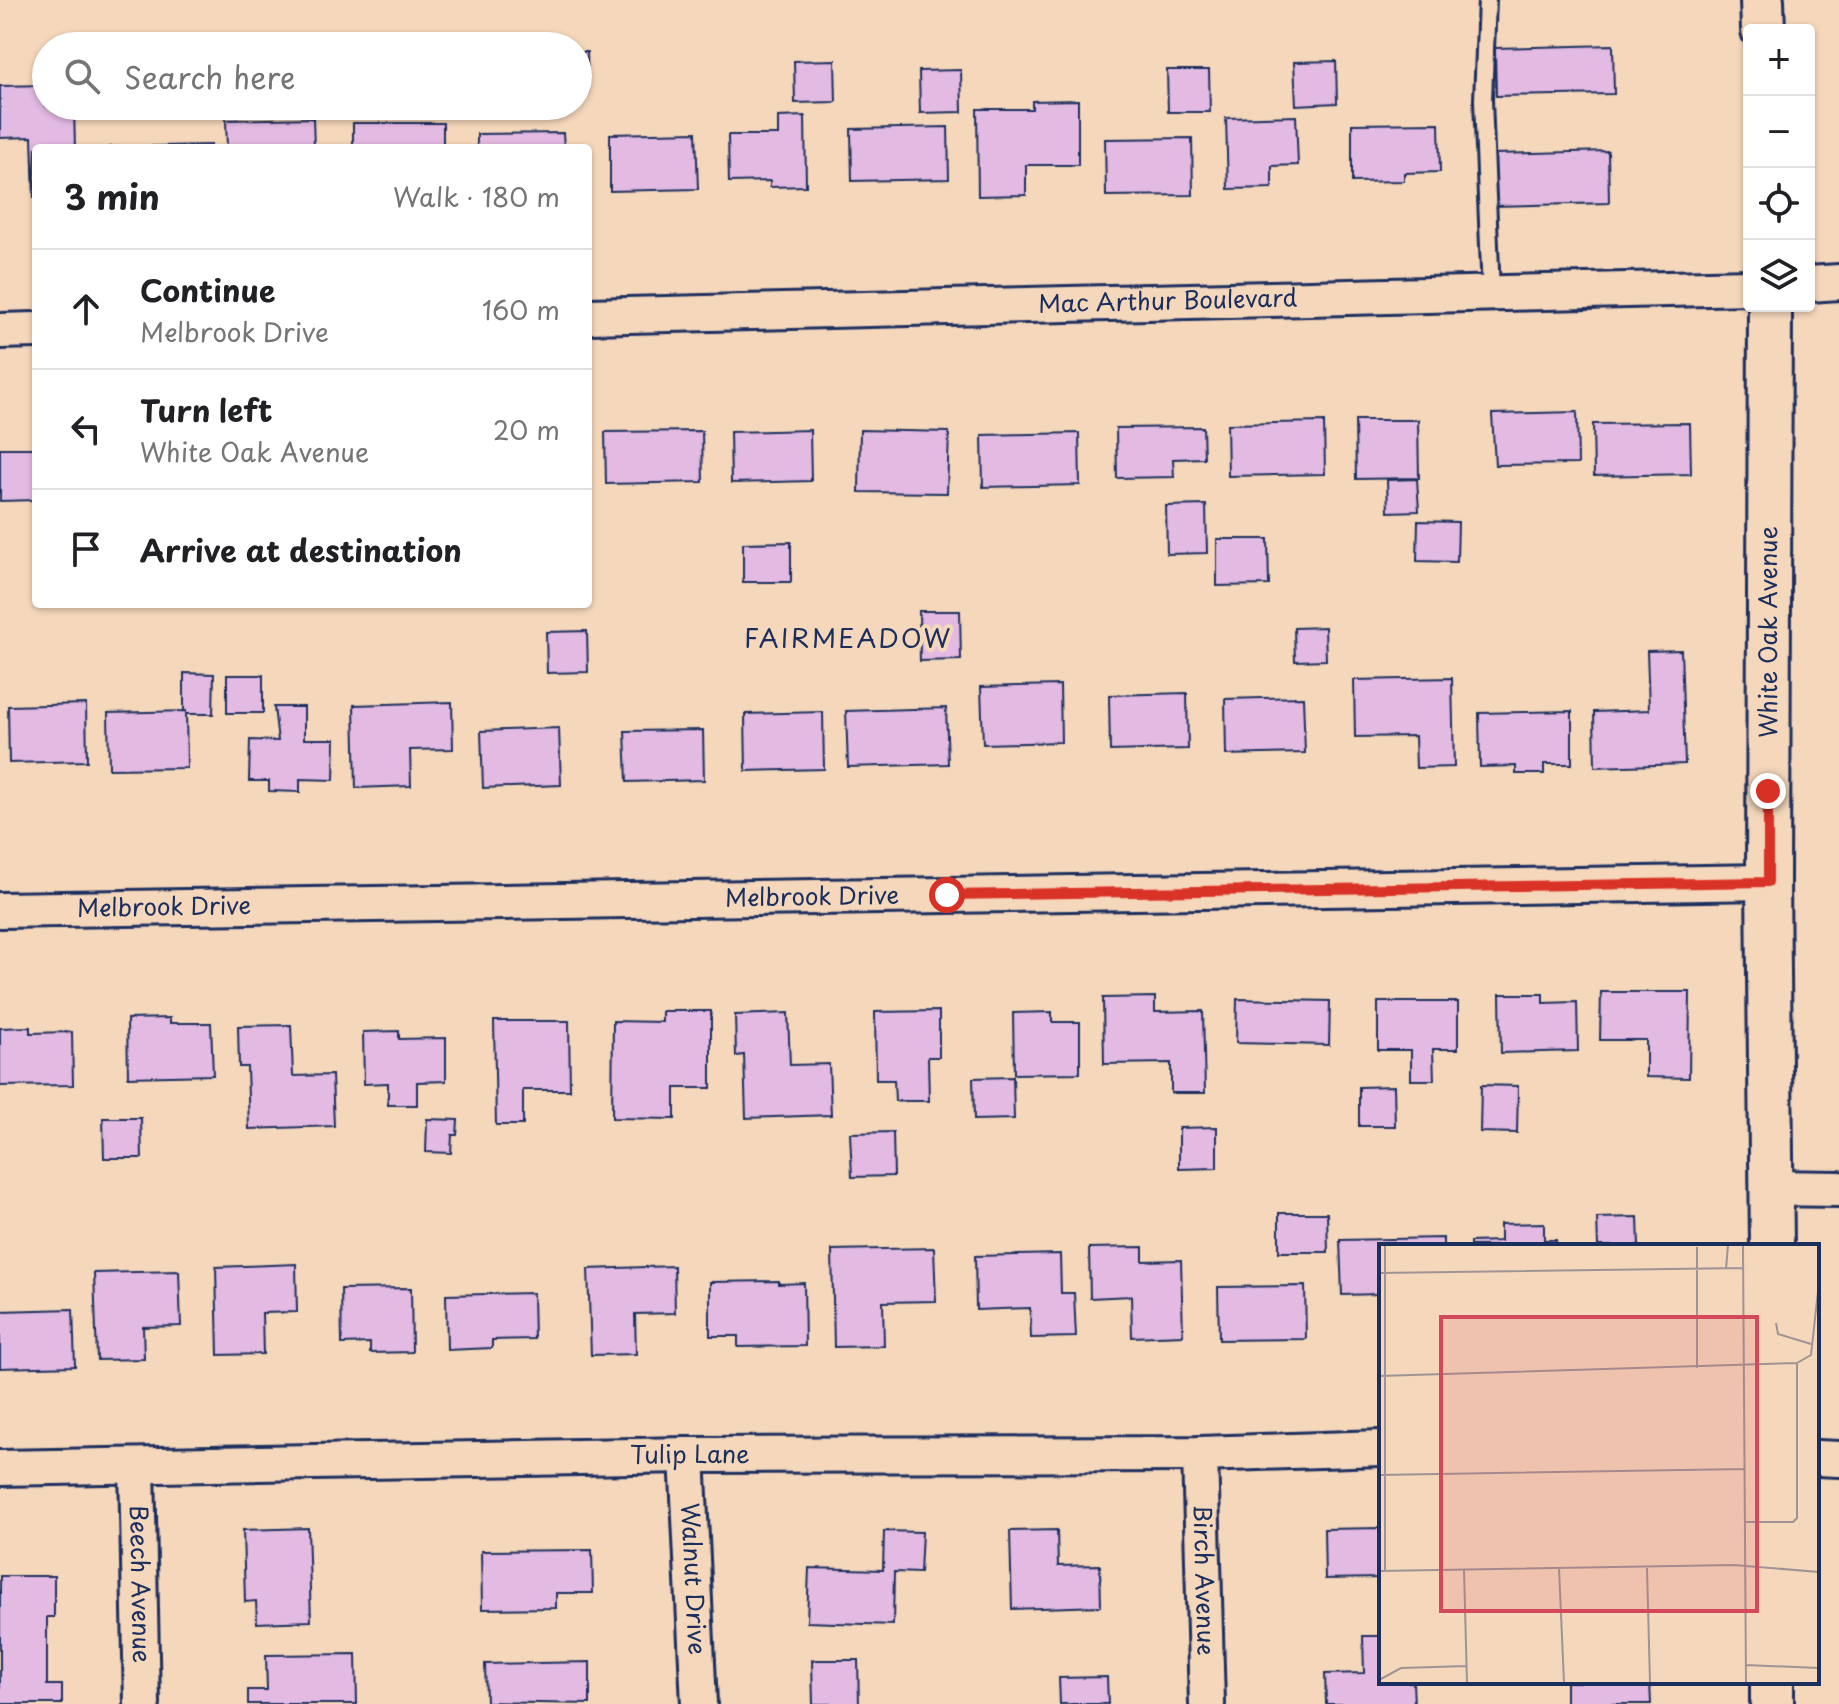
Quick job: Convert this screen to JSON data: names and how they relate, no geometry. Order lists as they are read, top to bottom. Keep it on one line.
{"streets":{"street":["Mac Arthur Boulevard","White Oak Avenue","Melbrook Drive","Tulip Lane","Birch Avenue","Walnut Drive","Beech Avenue"]},"crossings":[["White Oak Avenue","Melbrook Drive"],["Tulip Lane","Birch Avenue"],["Tulip Lane","Walnut Drive"],["Tulip Lane","Beech Avenue"]],"districts":["FAIRMEADOW"],"page":{"map_buttons":["+","−"],"search":"Search here","heading":["3 min","Walk · 180 m"],"list":[["Continue","Melbrook Drive","160 m"],["Turn left","White Oak Avenue","20 m"],"Arrive at destination"]}}
